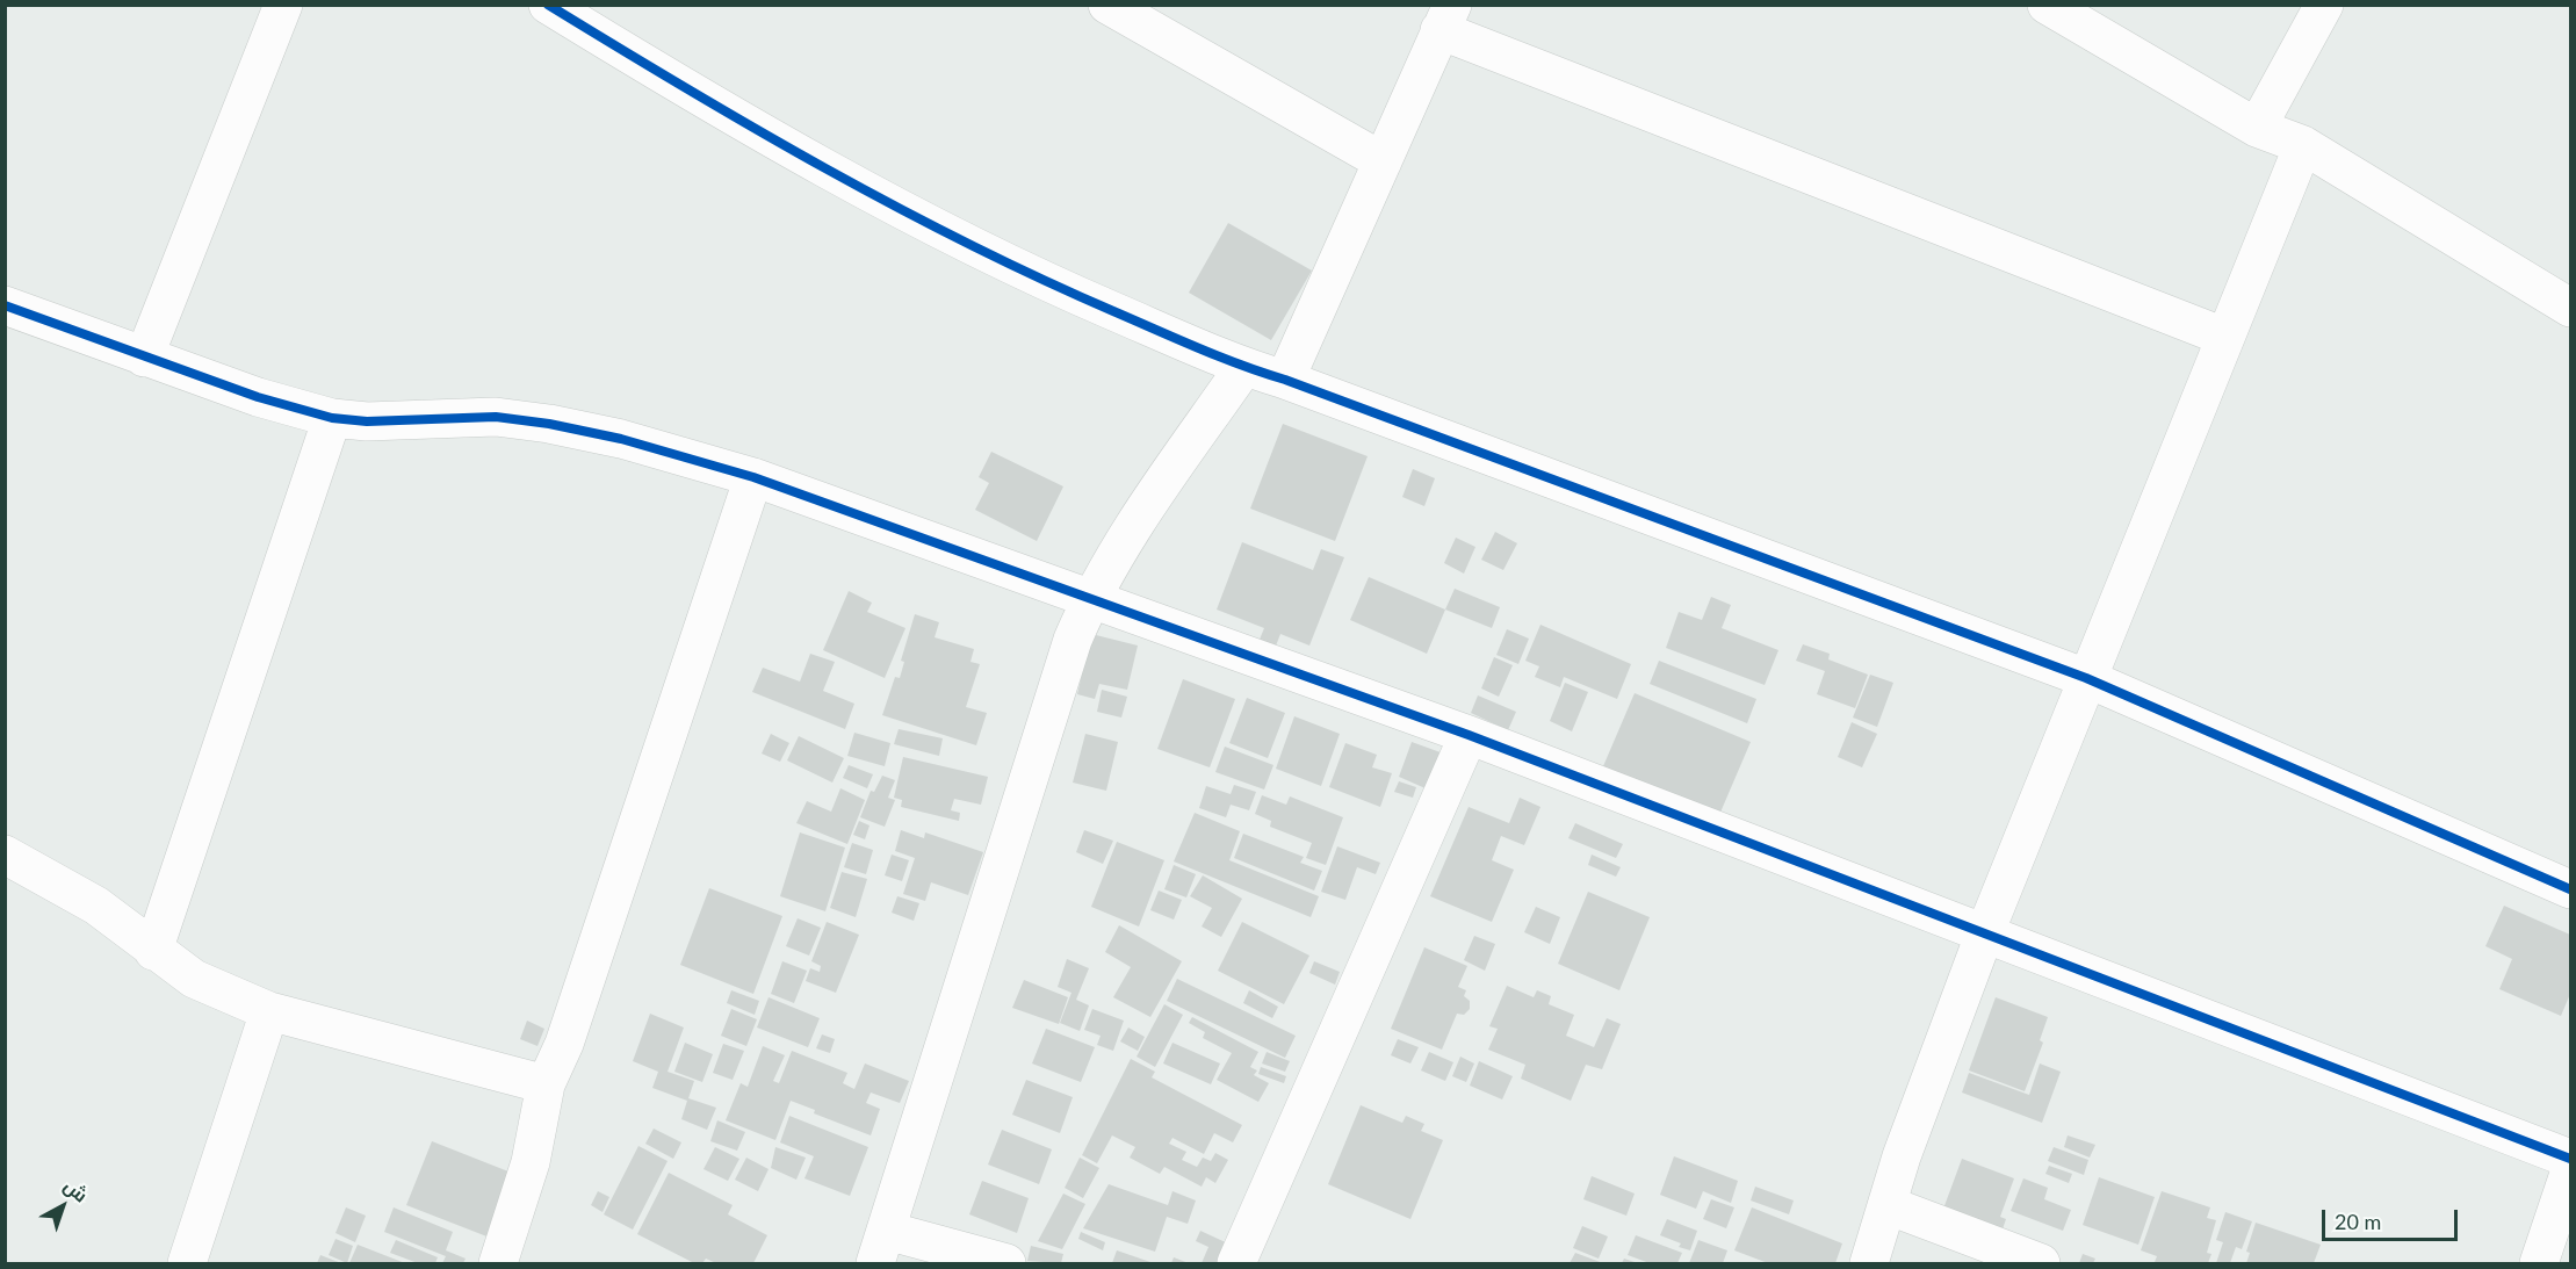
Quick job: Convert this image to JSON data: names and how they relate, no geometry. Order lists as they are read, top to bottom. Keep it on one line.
{"scale_bar":"20 m","north":"top right"}
